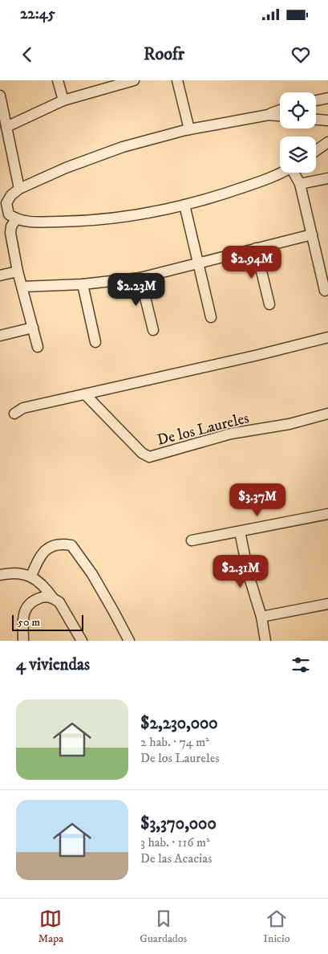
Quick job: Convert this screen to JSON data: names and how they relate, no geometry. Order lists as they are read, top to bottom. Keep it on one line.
{"streets":{"street":["De los Laureles"]},"scale_bar":"50 m","page":{"status":"22:45","header":"Roofr","price":["$2.94M","$2.23M","$3.37M","$2.31M"],"scale":"50 m","heading":"4 viviendas","list":[{"name":"$2,230,000","note":"2 hab. · 74 m² · De los Laureles"},{"name":"$3,370,000","note":"3 hab. · 116 m² · De las Acacias"}],"tabs":["Mapa","Guardados","Inicio"]}}
